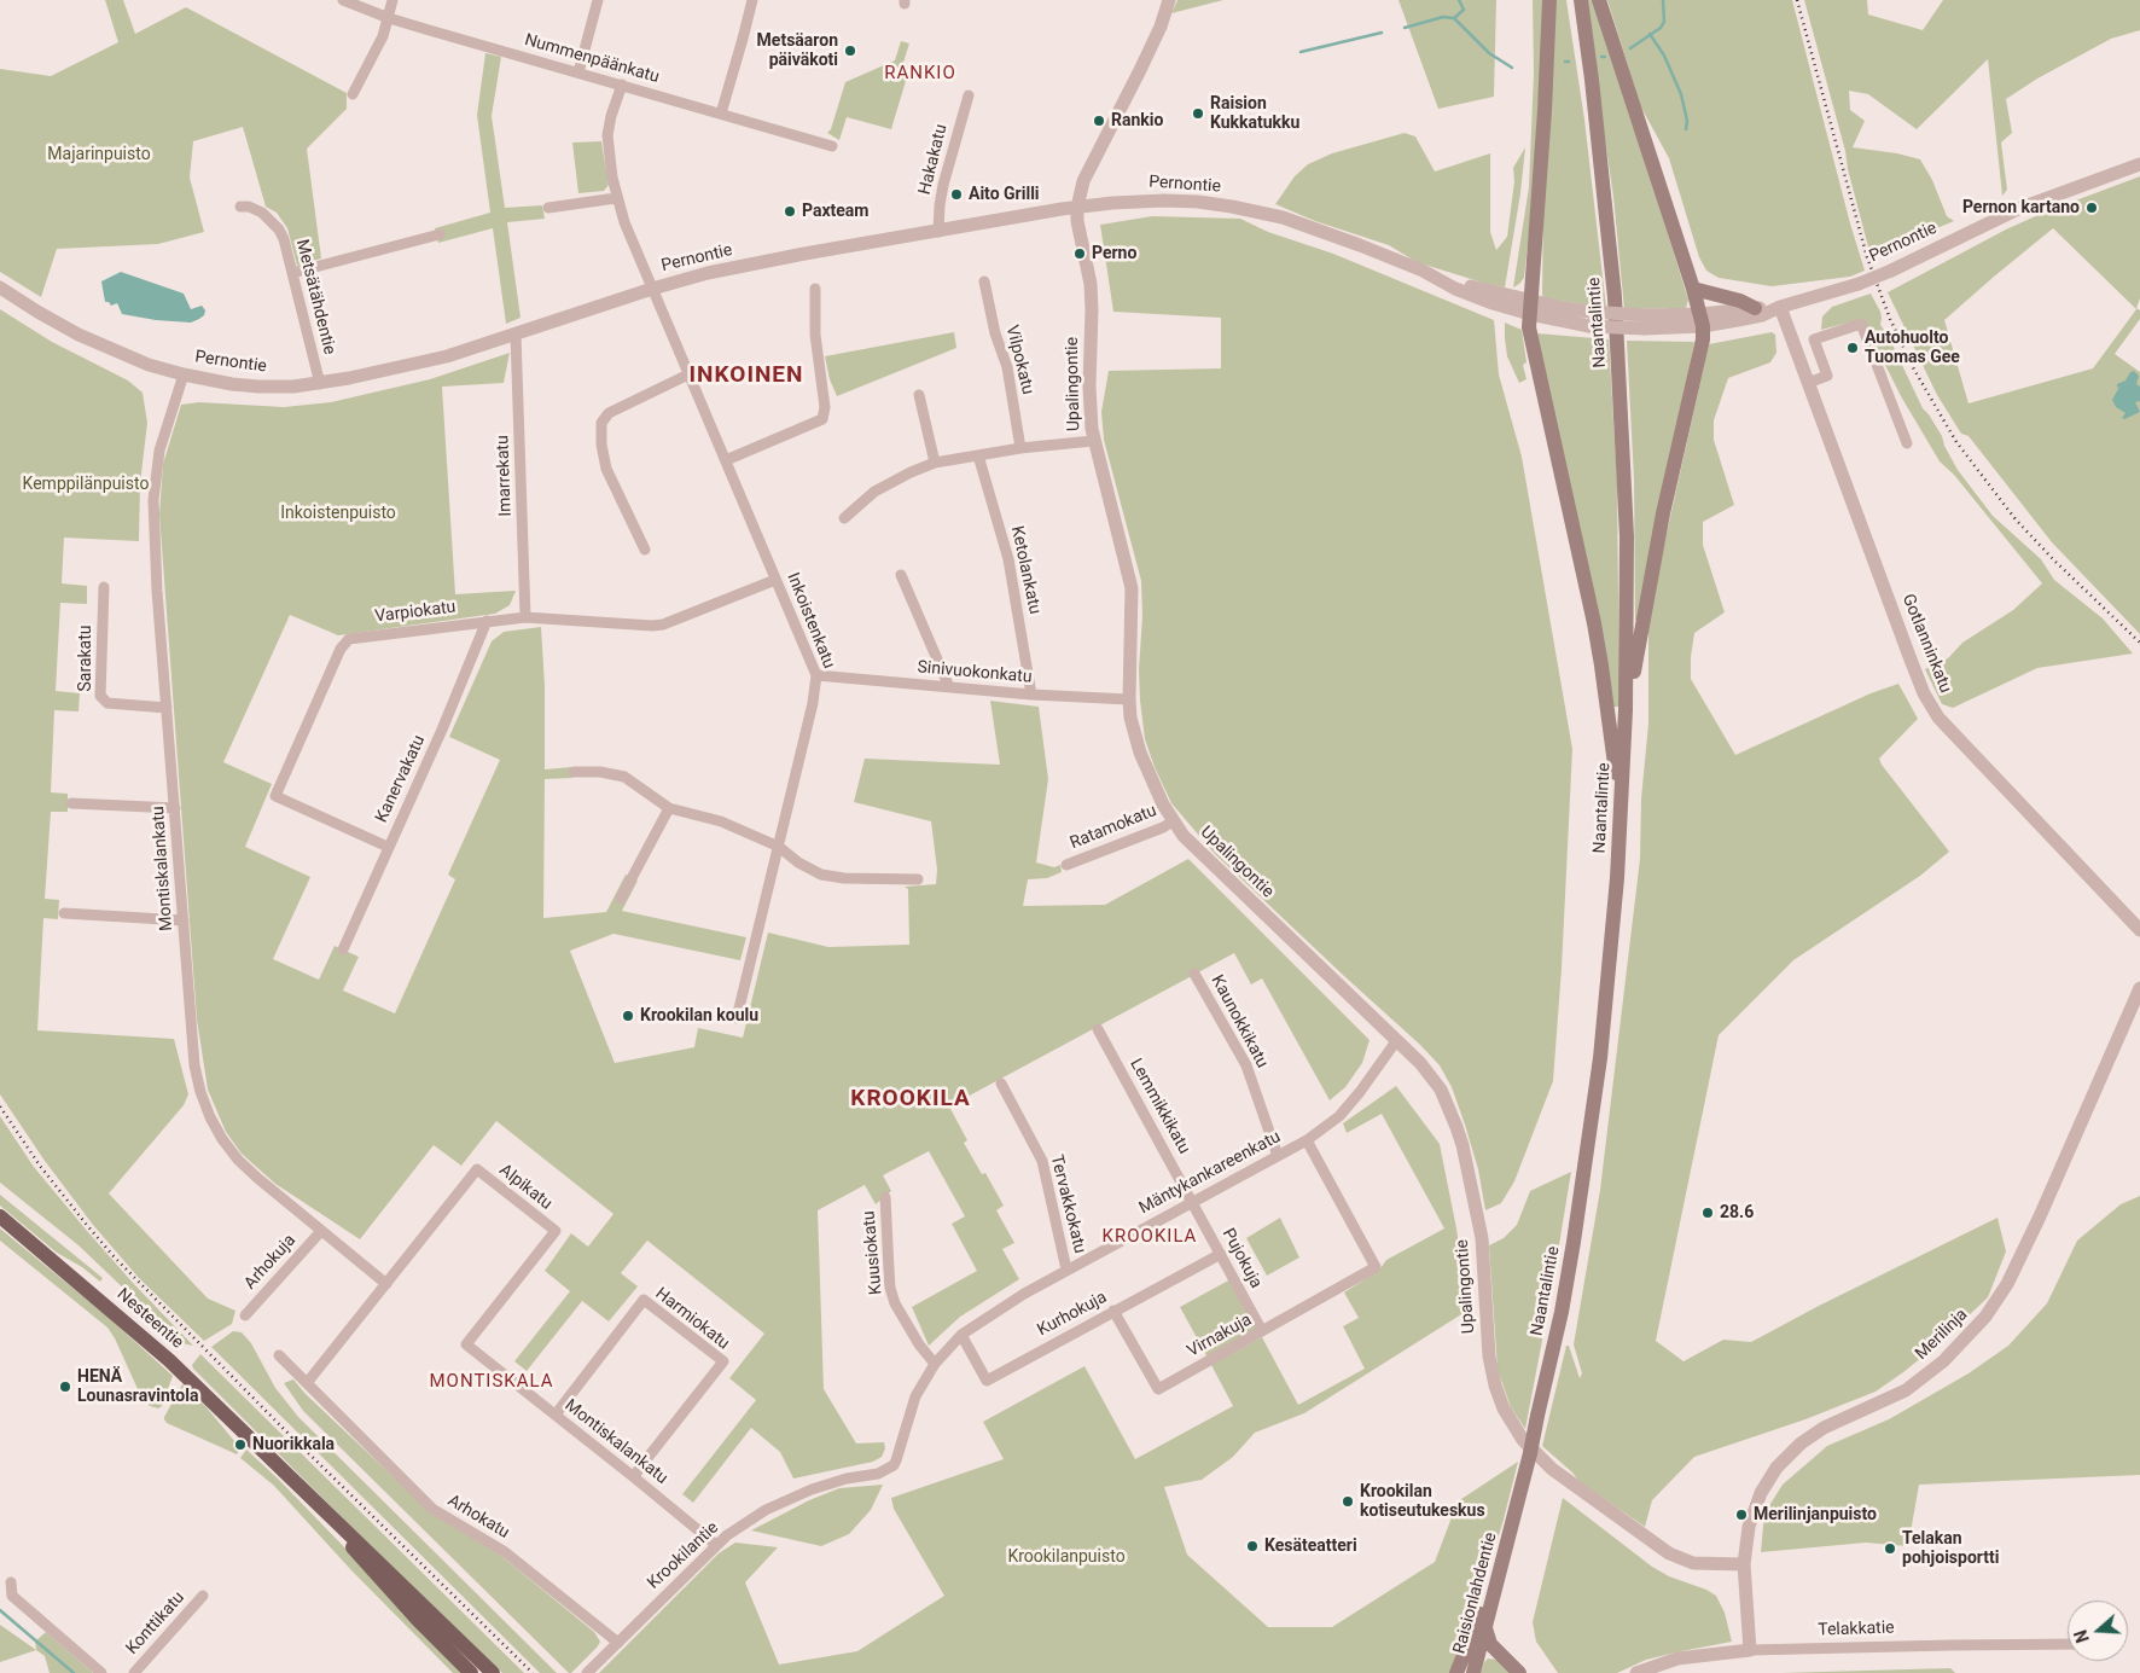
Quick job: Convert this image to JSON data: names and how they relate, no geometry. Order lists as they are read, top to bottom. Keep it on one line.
{"streets":{"main road":["Naantalintie","Nesteentie","Raisionlahdentie"],"street":["Nummenpäänkatu","Hakakatu","Pernontie","Metsätähdentie","Vilpokatu","Upalingontie","Imarrekatu","Ketolankatu","Varpiokatu","Inkoistenkatu","Gotlanninkatu","Sarakatu","Sinivuokonkatu","Kanervakatu","Ratamokatu","Montiskalankatu","Kaunokkikatu","Lemmikkikatu","Mäntykankareenkatu","Alpikatu","Tervakkokatu","Kuusiokatu","Pujokuja","Arhokuja","Kurhokuja","Harmiokatu","Merilinja","Virnakuja","Arhokatu","Krookilantie","Konttikatu","Telakkatie"]},"crossings":[["Nummenpäänkatu","Inkoistenkatu"],["Hakakatu","Pernontie"],["Pernontie","Metsätähdentie"],["Pernontie","Upalingontie"],["Pernontie","Imarrekatu"],["Pernontie","Inkoistenkatu"],["Pernontie","Gotlanninkatu"],["Pernontie","Montiskalankatu"],["Naantalintie","Raisionlahdentie"],["Upalingontie","Sinivuokonkatu"],["Upalingontie","Ratamokatu"],["Upalingontie","Mäntykankareenkatu"],["Upalingontie","Merilinja"],["Imarrekatu","Varpiokatu"],["Ketolankatu","Sinivuokonkatu"],["Varpiokatu","Inkoistenkatu"],["Varpiokatu","Kanervakatu"],["Inkoistenkatu","Sinivuokonkatu"],["Sarakatu","Montiskalankatu"],["Montiskalankatu","Alpikatu"],["Montiskalankatu","Arhokuja"],["Montiskalankatu","Harmiokatu"],["Montiskalankatu","Krookilantie"],["Kaunokkikatu","Mäntykankareenkatu"],["Lemmikkikatu","Mäntykankareenkatu"],["Lemmikkikatu","Pujokuja"],["Mäntykankareenkatu","Tervakkokatu"],["Mäntykankareenkatu","Kuusiokatu"],["Mäntykankareenkatu","Pujokuja"],["Mäntykankareenkatu","Kurhokuja"],["Mäntykankareenkatu","Virnakuja"],["Mäntykankareenkatu","Krookilantie"],["Pujokuja","Kurhokuja"],["Pujokuja","Virnakuja"],["Kurhokuja","Virnakuja"],["Merilinja","Telakkatie"],["Arhokatu","Krookilantie"]],"districts":["RANKIO","INKOINEN","KROOKILA","KROOKILA","MONTISKALA"],"parks":["Majarinpuisto","Kemppilänpuisto","Inkoistenpuisto","Krookilanpuisto"],"places":["Metsäaron päiväkoti","Raision Kukkatukku","Rankio","Aito Grilli","Pernon kartano","Paxteam","Perno","Autohuolto Tuomas Gee","Krookilan koulu","28.6","HENÄ Lounasravintola","Nuorikkala","Krookilan kotiseutukeskus","Merilinjanpuisto","Kesäteatteri","Telakan pohjoisportti"],"north":"left"}
